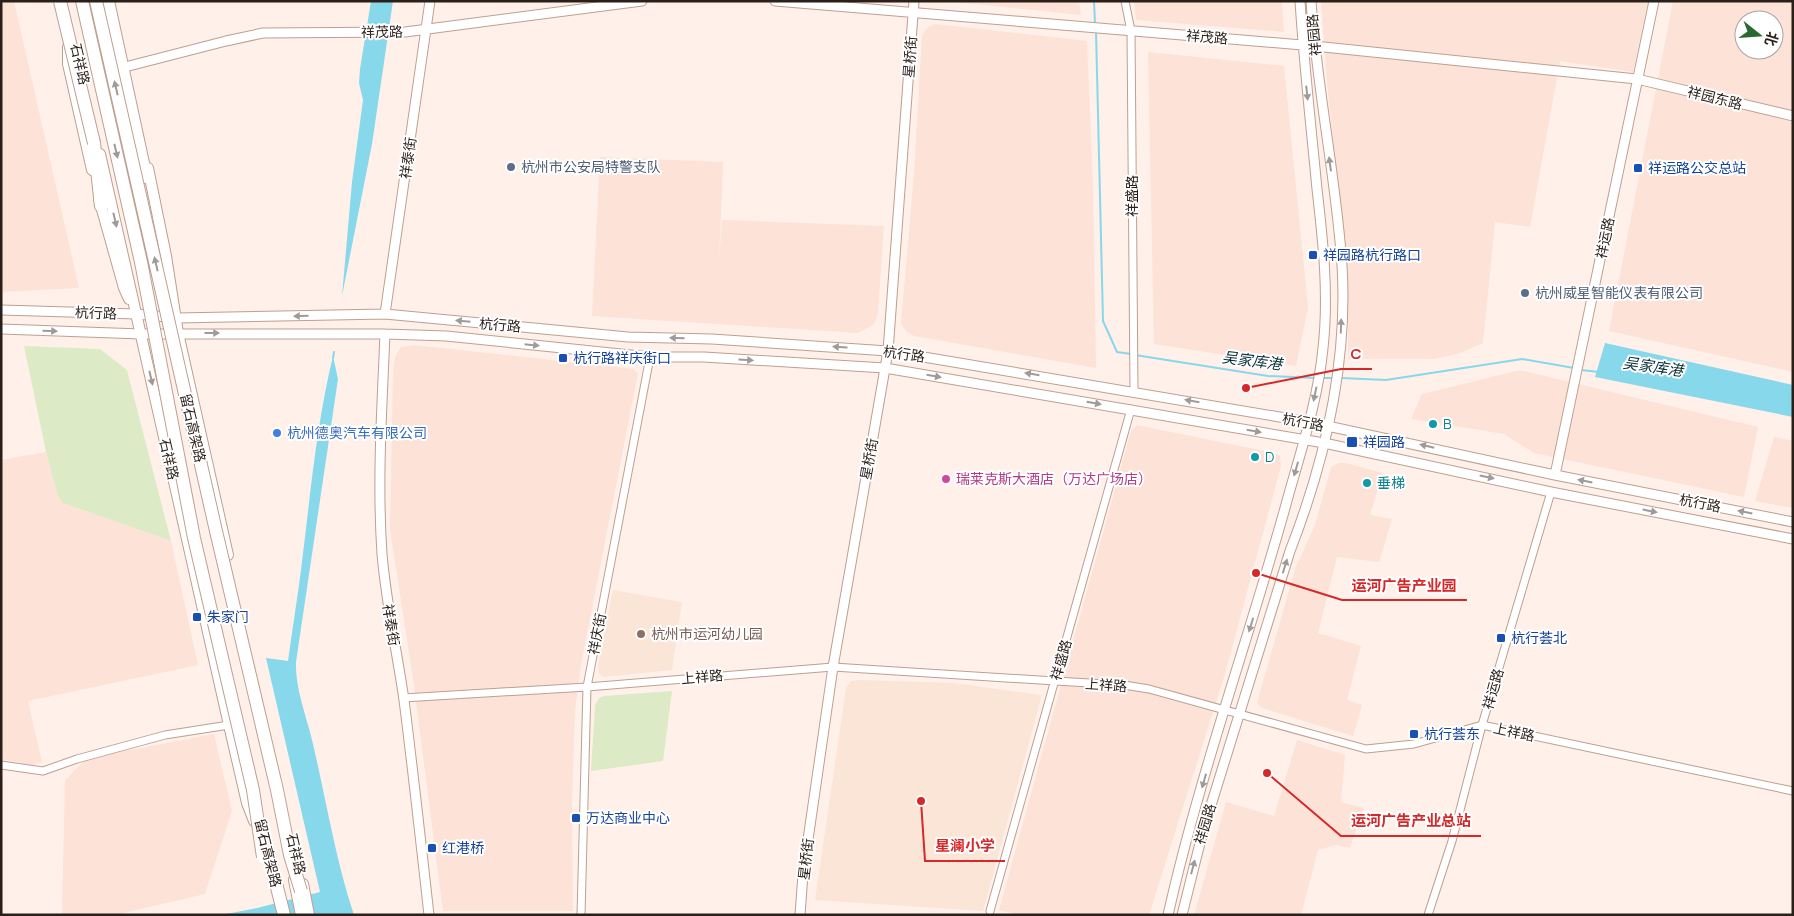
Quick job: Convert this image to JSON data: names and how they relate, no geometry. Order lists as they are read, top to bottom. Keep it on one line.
{"streets":{"highway":["留石高架路"],"main road":["祥茂路","祥园路","星桥街","石祥路","祥园东路","祥泰街","祥运路","杭行路"],"street":["祥盛路","祥庆街","上祥路"]},"crossings":[["祥茂路","祥园路"],["祥茂路","星桥街"],["祥茂路","石祥路"],["祥茂路","祥园东路"],["祥茂路","祥泰街"],["祥茂路","祥盛路"],["祥茂路","祥运路"],["祥园路","杭行路"],["祥园路","上祥路"],["星桥街","杭行路"],["星桥街","上祥路"],["石祥路","杭行路"],["石祥路","留石高架路"],["祥园东路","祥运路"],["祥泰街","杭行路"],["祥泰街","上祥路"],["祥盛路","杭行路"],["祥盛路","上祥路"],["祥运路","杭行路"],["祥运路","上祥路"],["杭行路","祥庆街"],["祥庆街","上祥路"]],"water":["吴家库港"],"places":{"other":["杭州市公安局特警支队","杭州威星智能仪表有限公司","C","B","杭州德奥汽车有限公司","D","瑞莱克斯大酒店（万达广场店）","垂梯","运河广告产业园","杭州市运河幼儿园","运河广告产业总站","星澜小学"],"transit":["祥运路公交总站","祥园路杭行路口","杭行路祥庆街口","祥园路","朱家门","杭行荟北","杭行荟东","万达商业中心","红港桥"]},"north":"right"}
